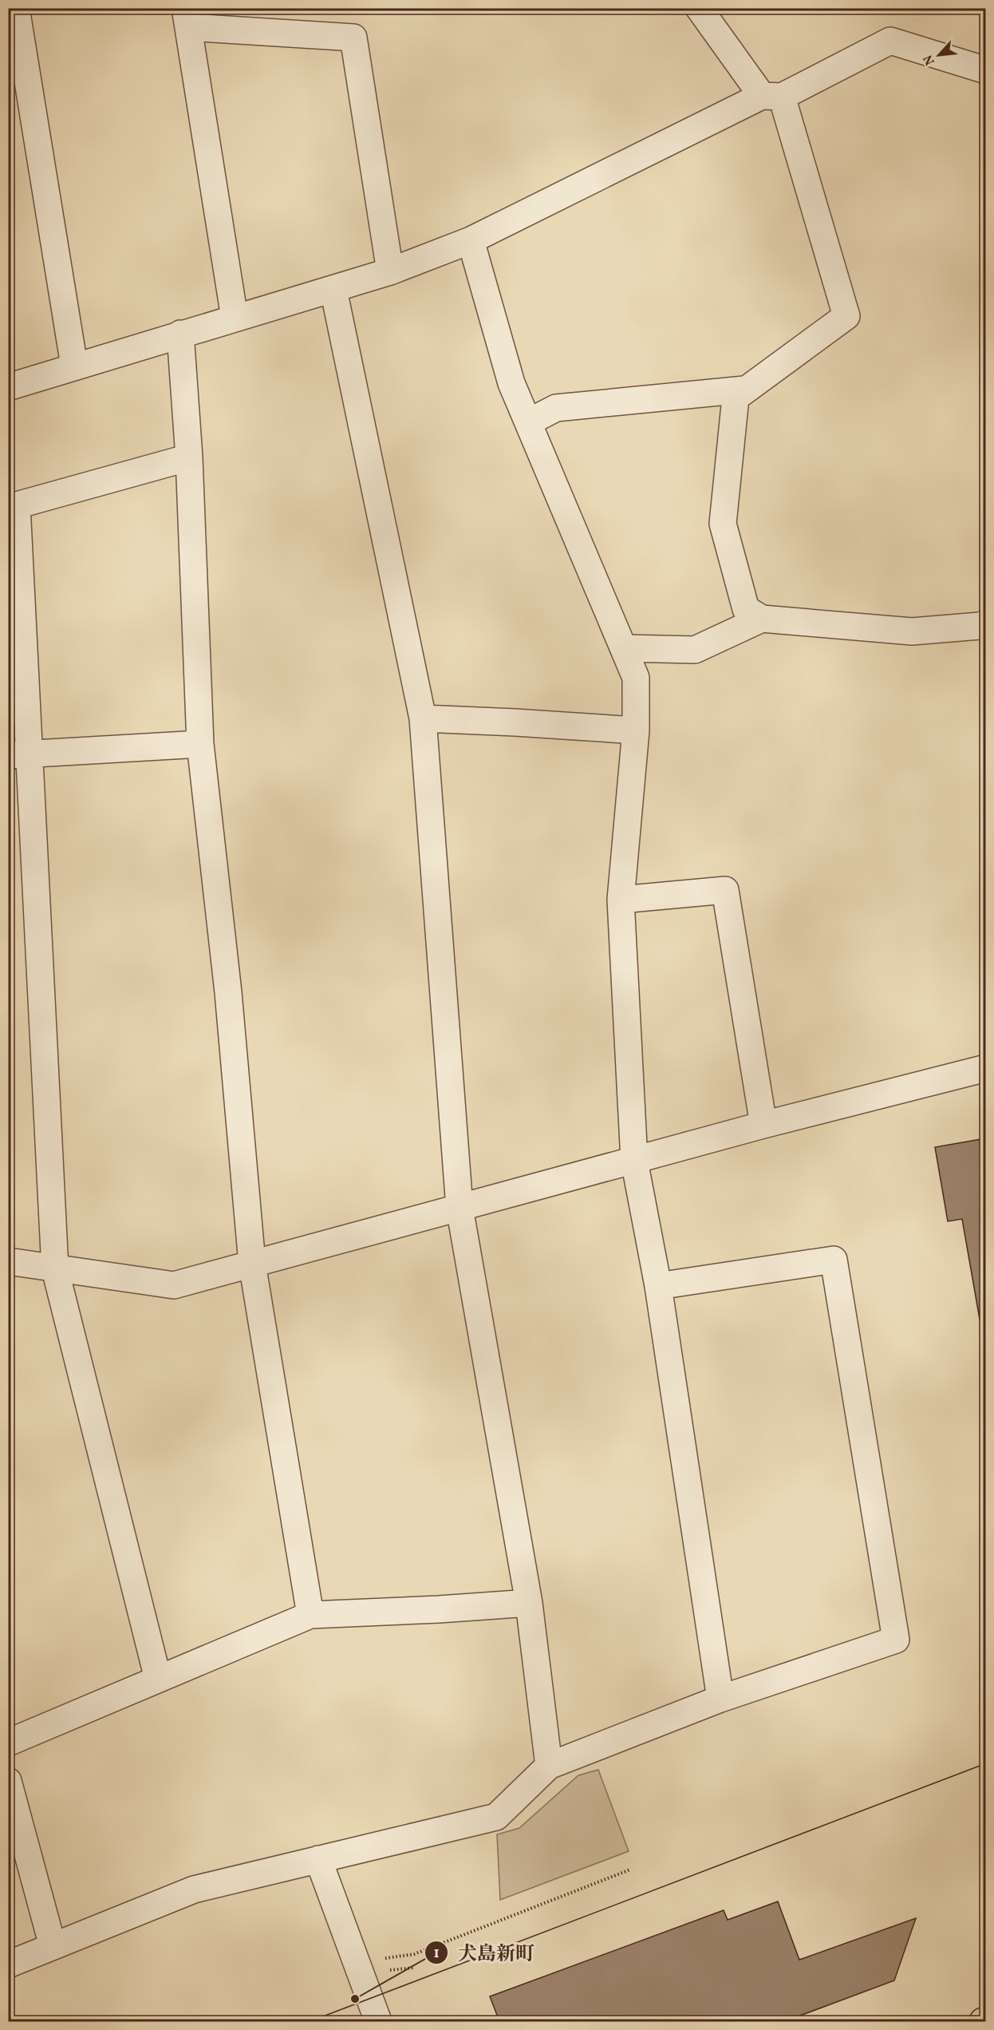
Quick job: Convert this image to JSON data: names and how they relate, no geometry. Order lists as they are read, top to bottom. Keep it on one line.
{"places":["犬島新町"],"north":"bottom left"}
